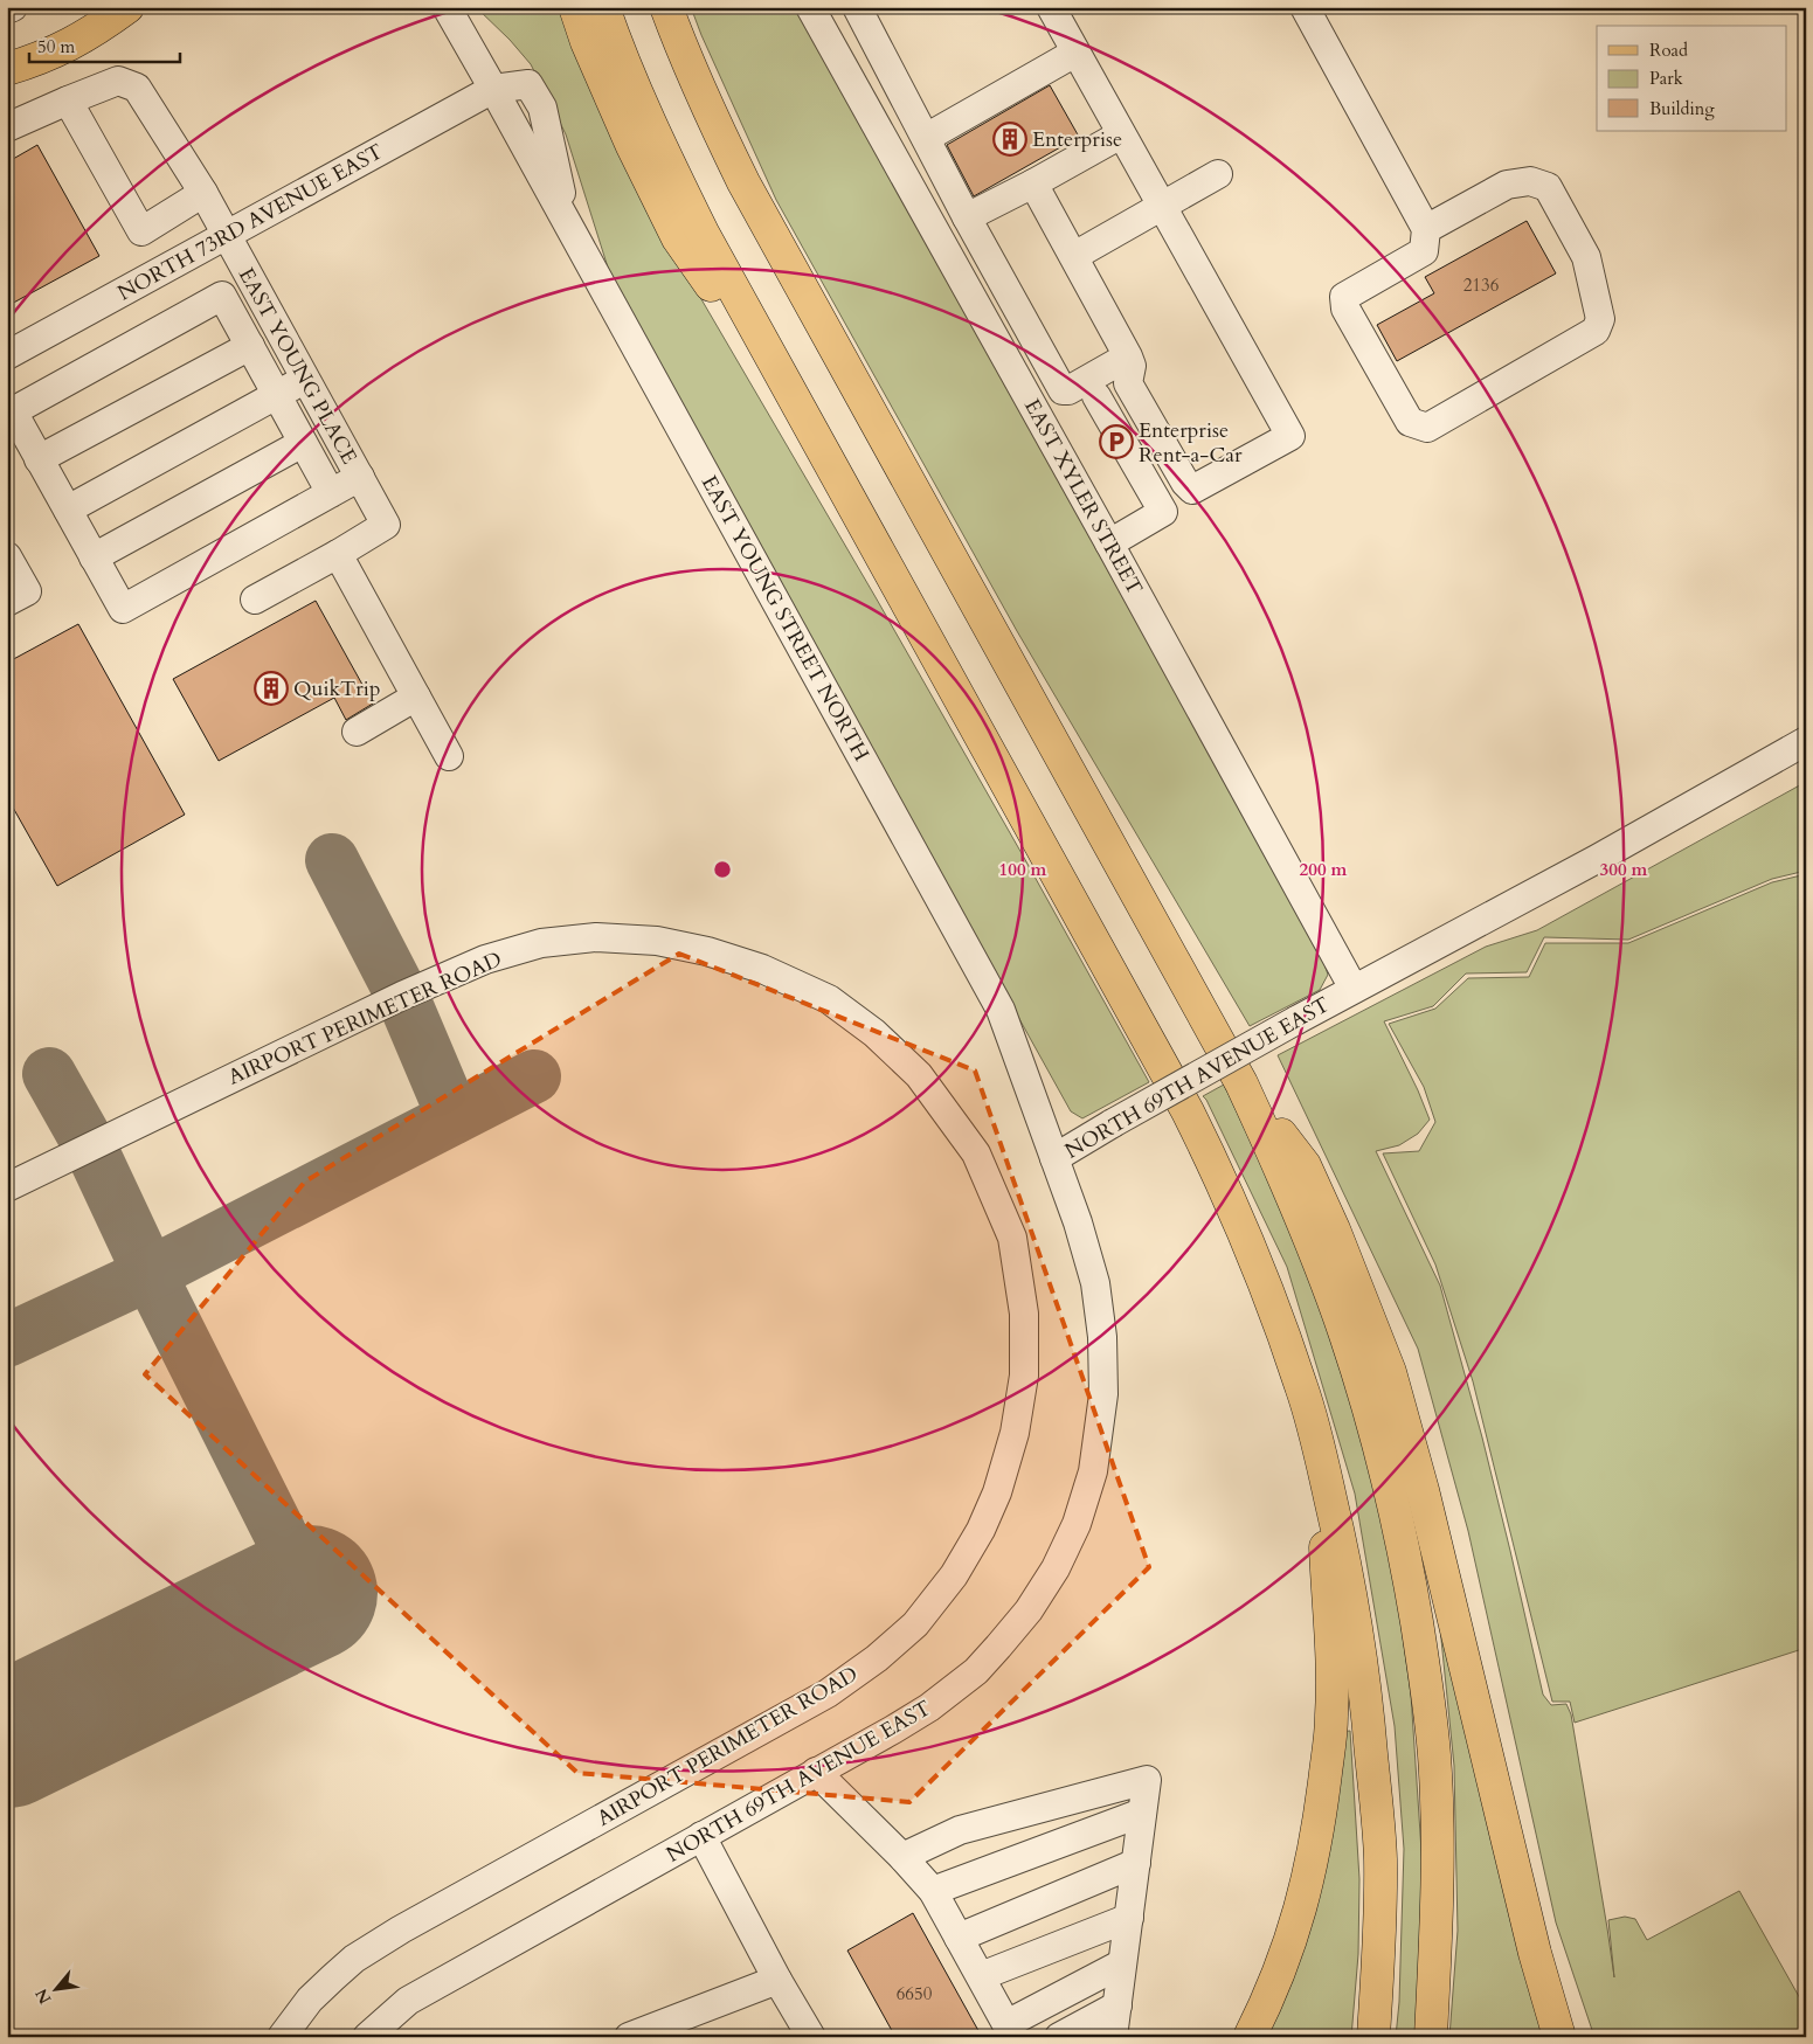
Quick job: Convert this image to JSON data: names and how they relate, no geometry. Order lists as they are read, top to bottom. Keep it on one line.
{"streets":{"street":["NORTH 73RD AVENUE EAST","EAST YOUNG PLACE","EAST XYLER STREET","EAST YOUNG STREET NORTH","AIRPORT PERIMETER ROAD","NORTH 69TH AVENUE EAST"]},"crossings":[["NORTH 73RD AVENUE EAST","EAST YOUNG PLACE"],["NORTH 73RD AVENUE EAST","EAST YOUNG STREET NORTH"],["EAST XYLER STREET","NORTH 69TH AVENUE EAST"],["EAST YOUNG STREET NORTH","NORTH 69TH AVENUE EAST"]],"places":{"building":["Enterprise","QuikTrip"],"parking":["Enterprise Rent-a-Car"]},"house_numbers":["2136","6650"],"legend":["Road","Park","Building"],"scale_bar":"50 m","north":"bottom left","rings":["100 m","200 m","300 m"]}
